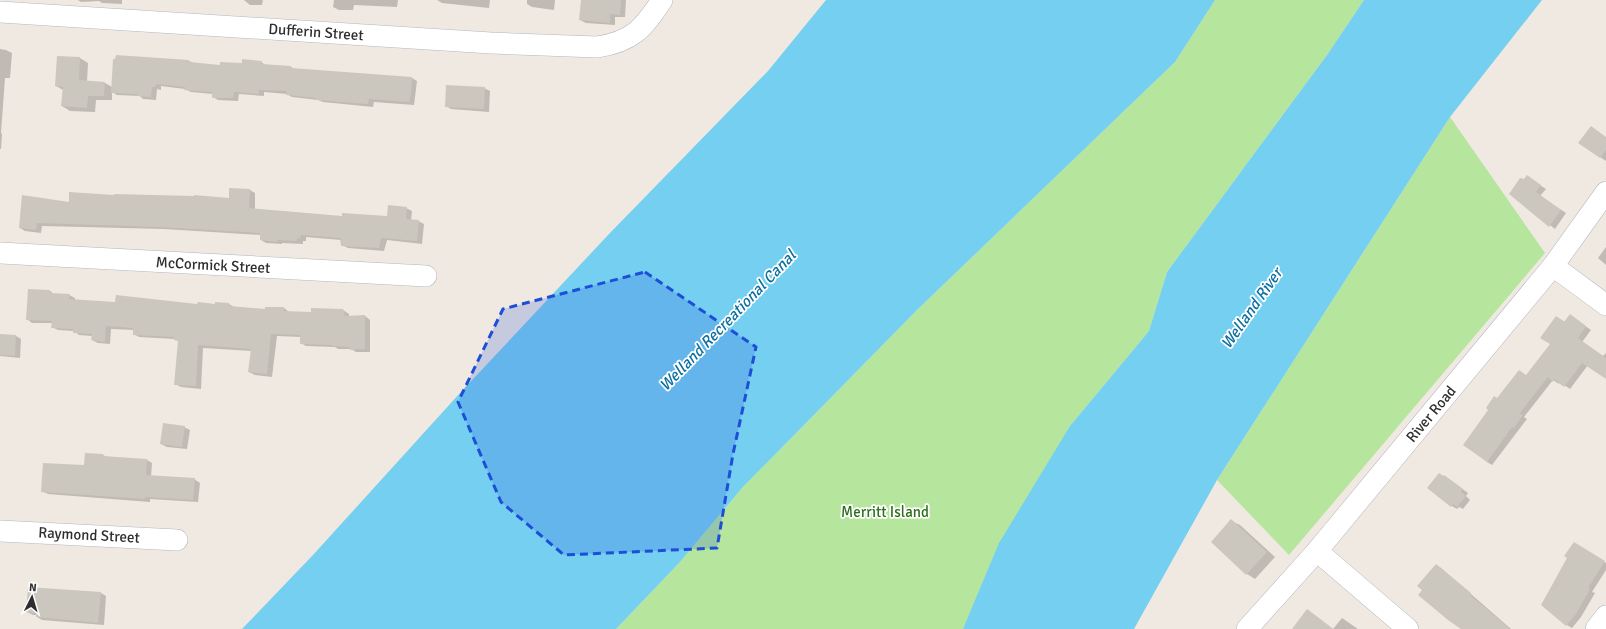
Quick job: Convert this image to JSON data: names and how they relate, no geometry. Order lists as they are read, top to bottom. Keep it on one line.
{"streets":{"street":["Dufferin Street","McCormick Street","River Road","Raymond Street"]},"water":["Welland River","Welland Recreational Canal"],"parks":["Merritt Island"],"north":"top"}
